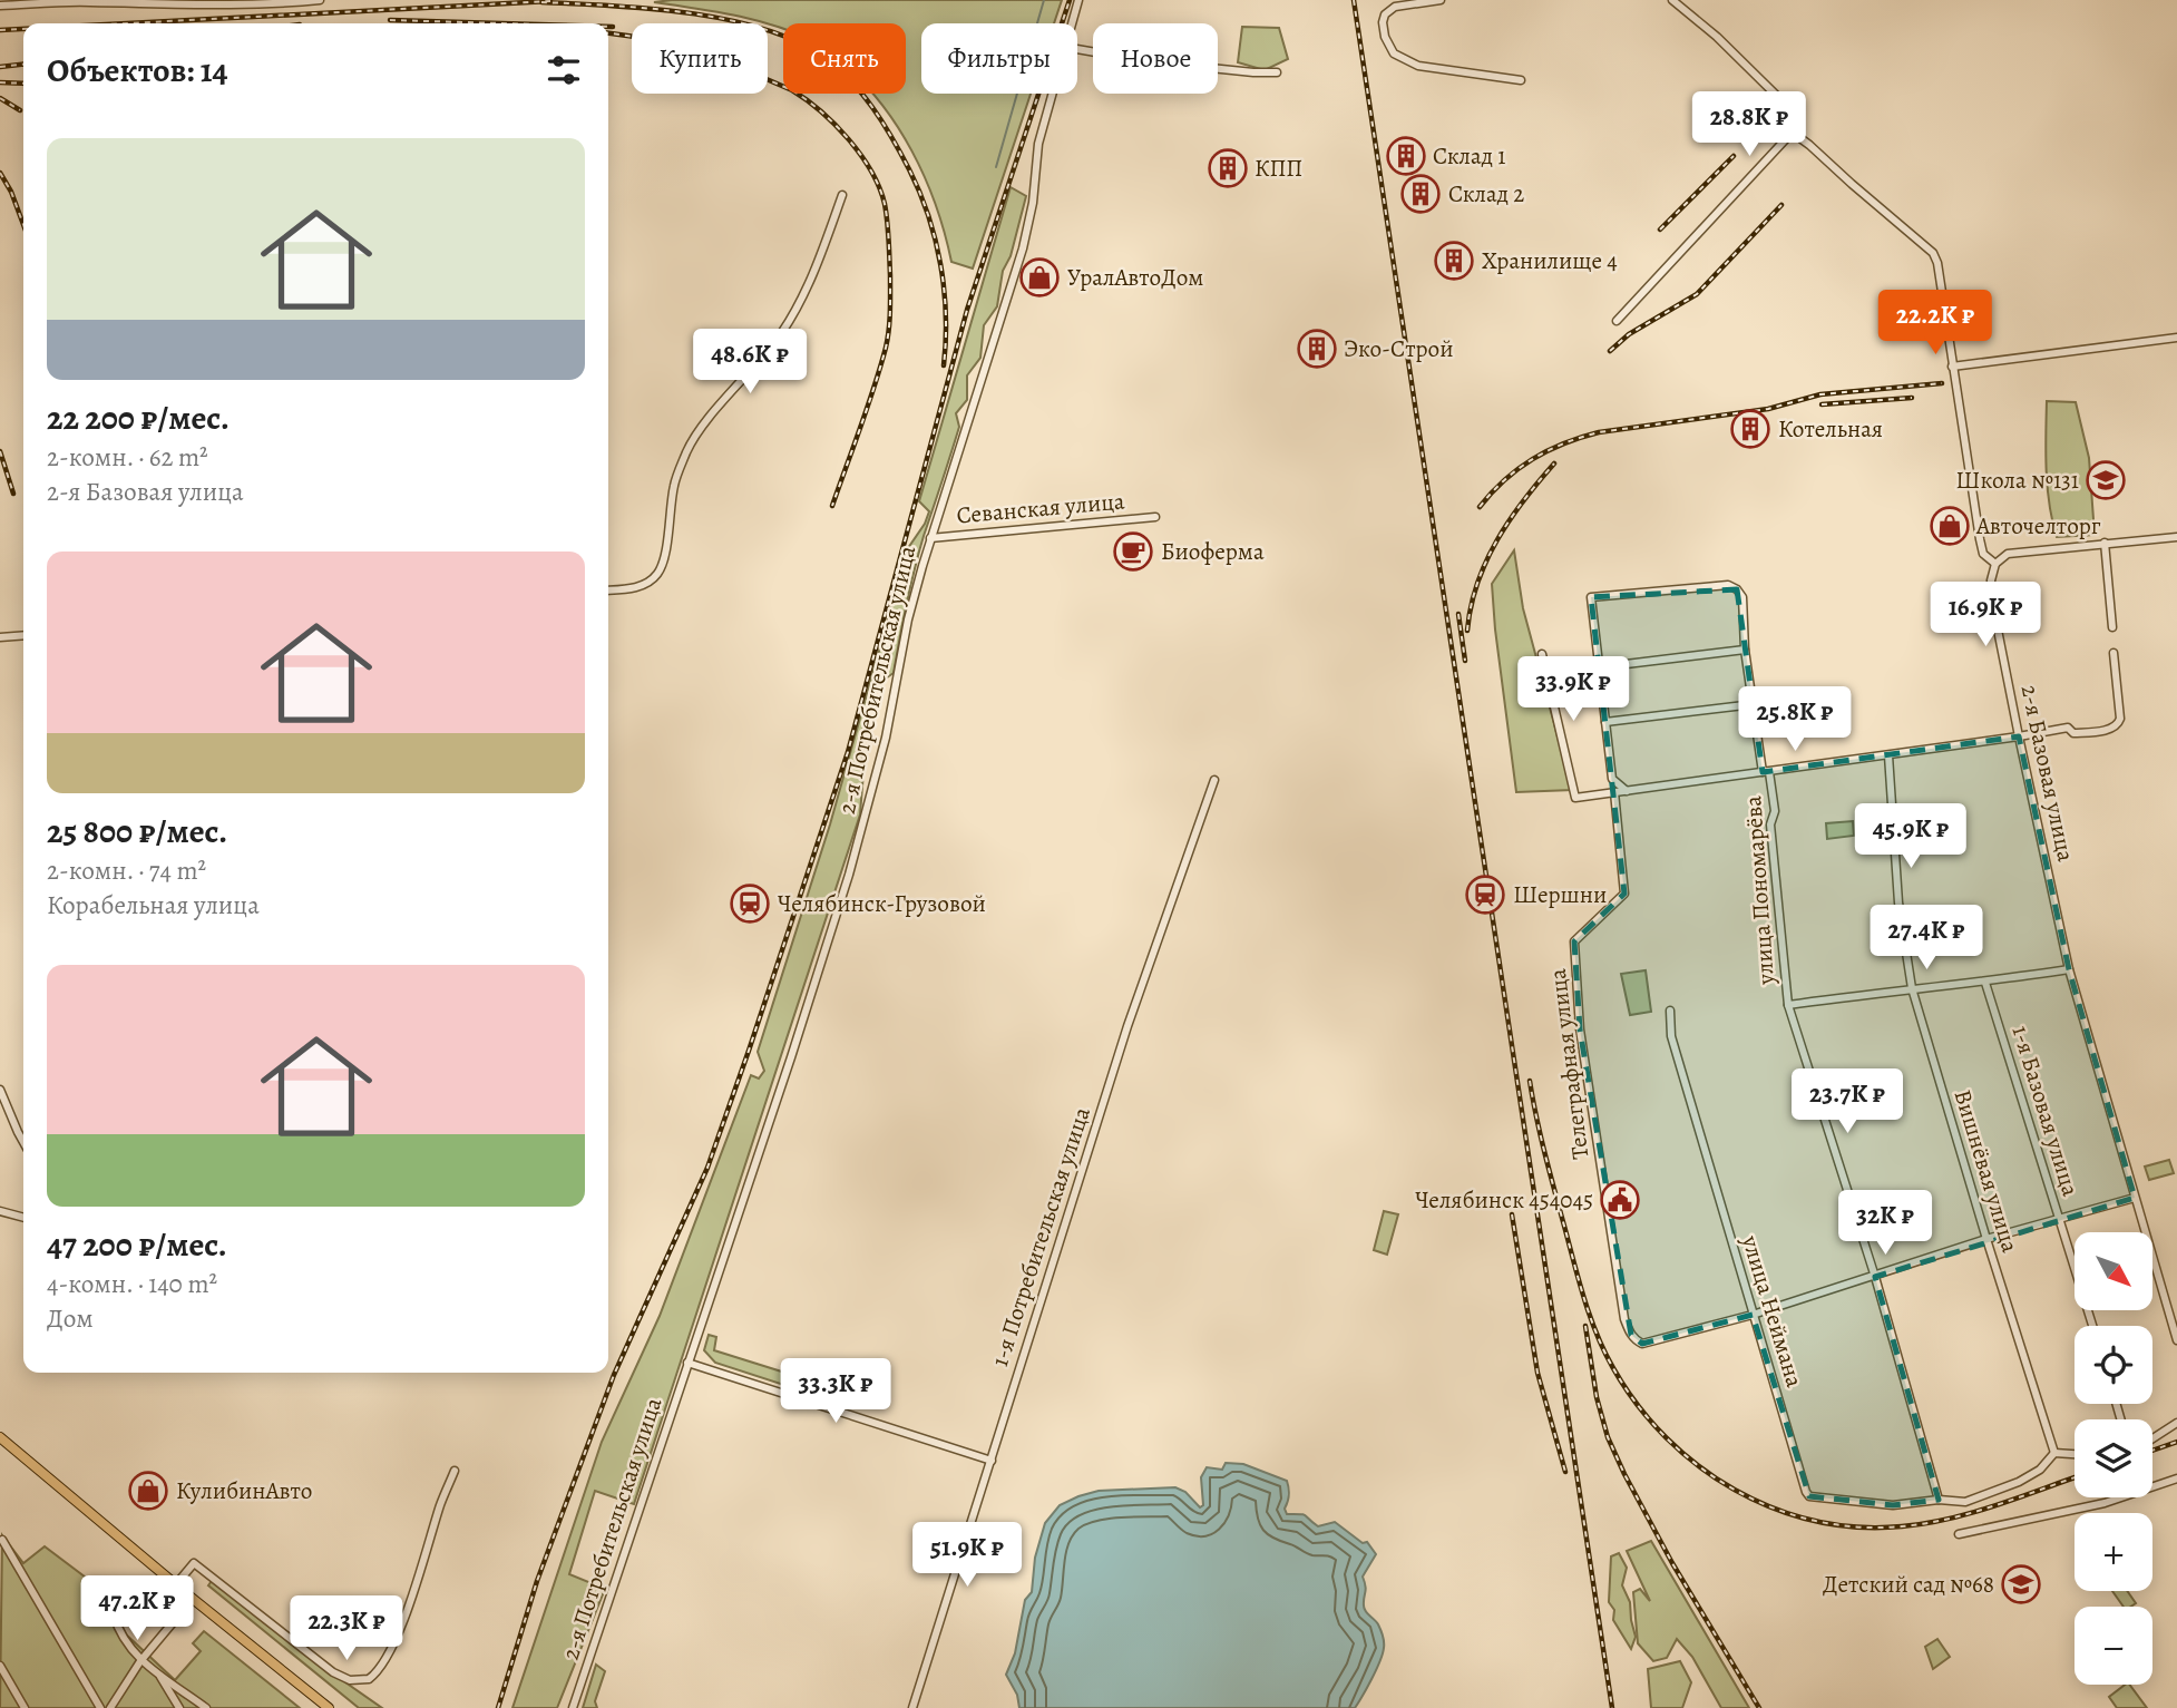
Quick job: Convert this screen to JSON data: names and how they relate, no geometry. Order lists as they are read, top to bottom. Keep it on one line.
{"streets":{"street":["Севанская улица","2-я Потребительская улица","2-я Базовая улица","улица Пономарёва","Телеграфная улица","1-я Базовая улица","Вишнёвая улица","1-я Потребительская улица","улица Неймана"]},"crossings":[["Севанская улица","2-я Потребительская улица"],["улица Пономарёва","улица Неймана"],["Телеграфная улица","улица Неймана"]],"places":{"building":["Склад 1","КПП","Склад 2","Хранилище 4","Эко-Строй","Котельная"],"shop":["УралАвтоДом","Авточелторг","КулибинАвто"],"school or university":["Школа №131","Детский сад №68"],"cafe":["Биоферма"],"station":["Шершни","Челябинск-Грузовой"],"public building":["Челябинск 454045"]},"north":"bottom right","page":{"chip":["Купить","Снять","Фильтры","Новое"],"heading":"Объектов: 14","price":["28.8K ₽","22.2K ₽","48.6K ₽","16.9K ₽","33.9K ₽","25.8K ₽","45.9K ₽","27.4K ₽","23.7K ₽","32K ₽","33.3K ₽","51.9K ₽","47.2K ₽","22.3K ₽"],"list":[{"name":"22 200 ₽/мес.","note":"2-комн. · 62 m² · 2-я Базовая улица"},{"name":"25 800 ₽/мес.","note":"2-комн. · 74 m² · Корабельная улица"},{"name":"47 200 ₽/мес.","note":"4-комн. · 140 m² · Дом"}],"map_buttons":["+","−"]}}
